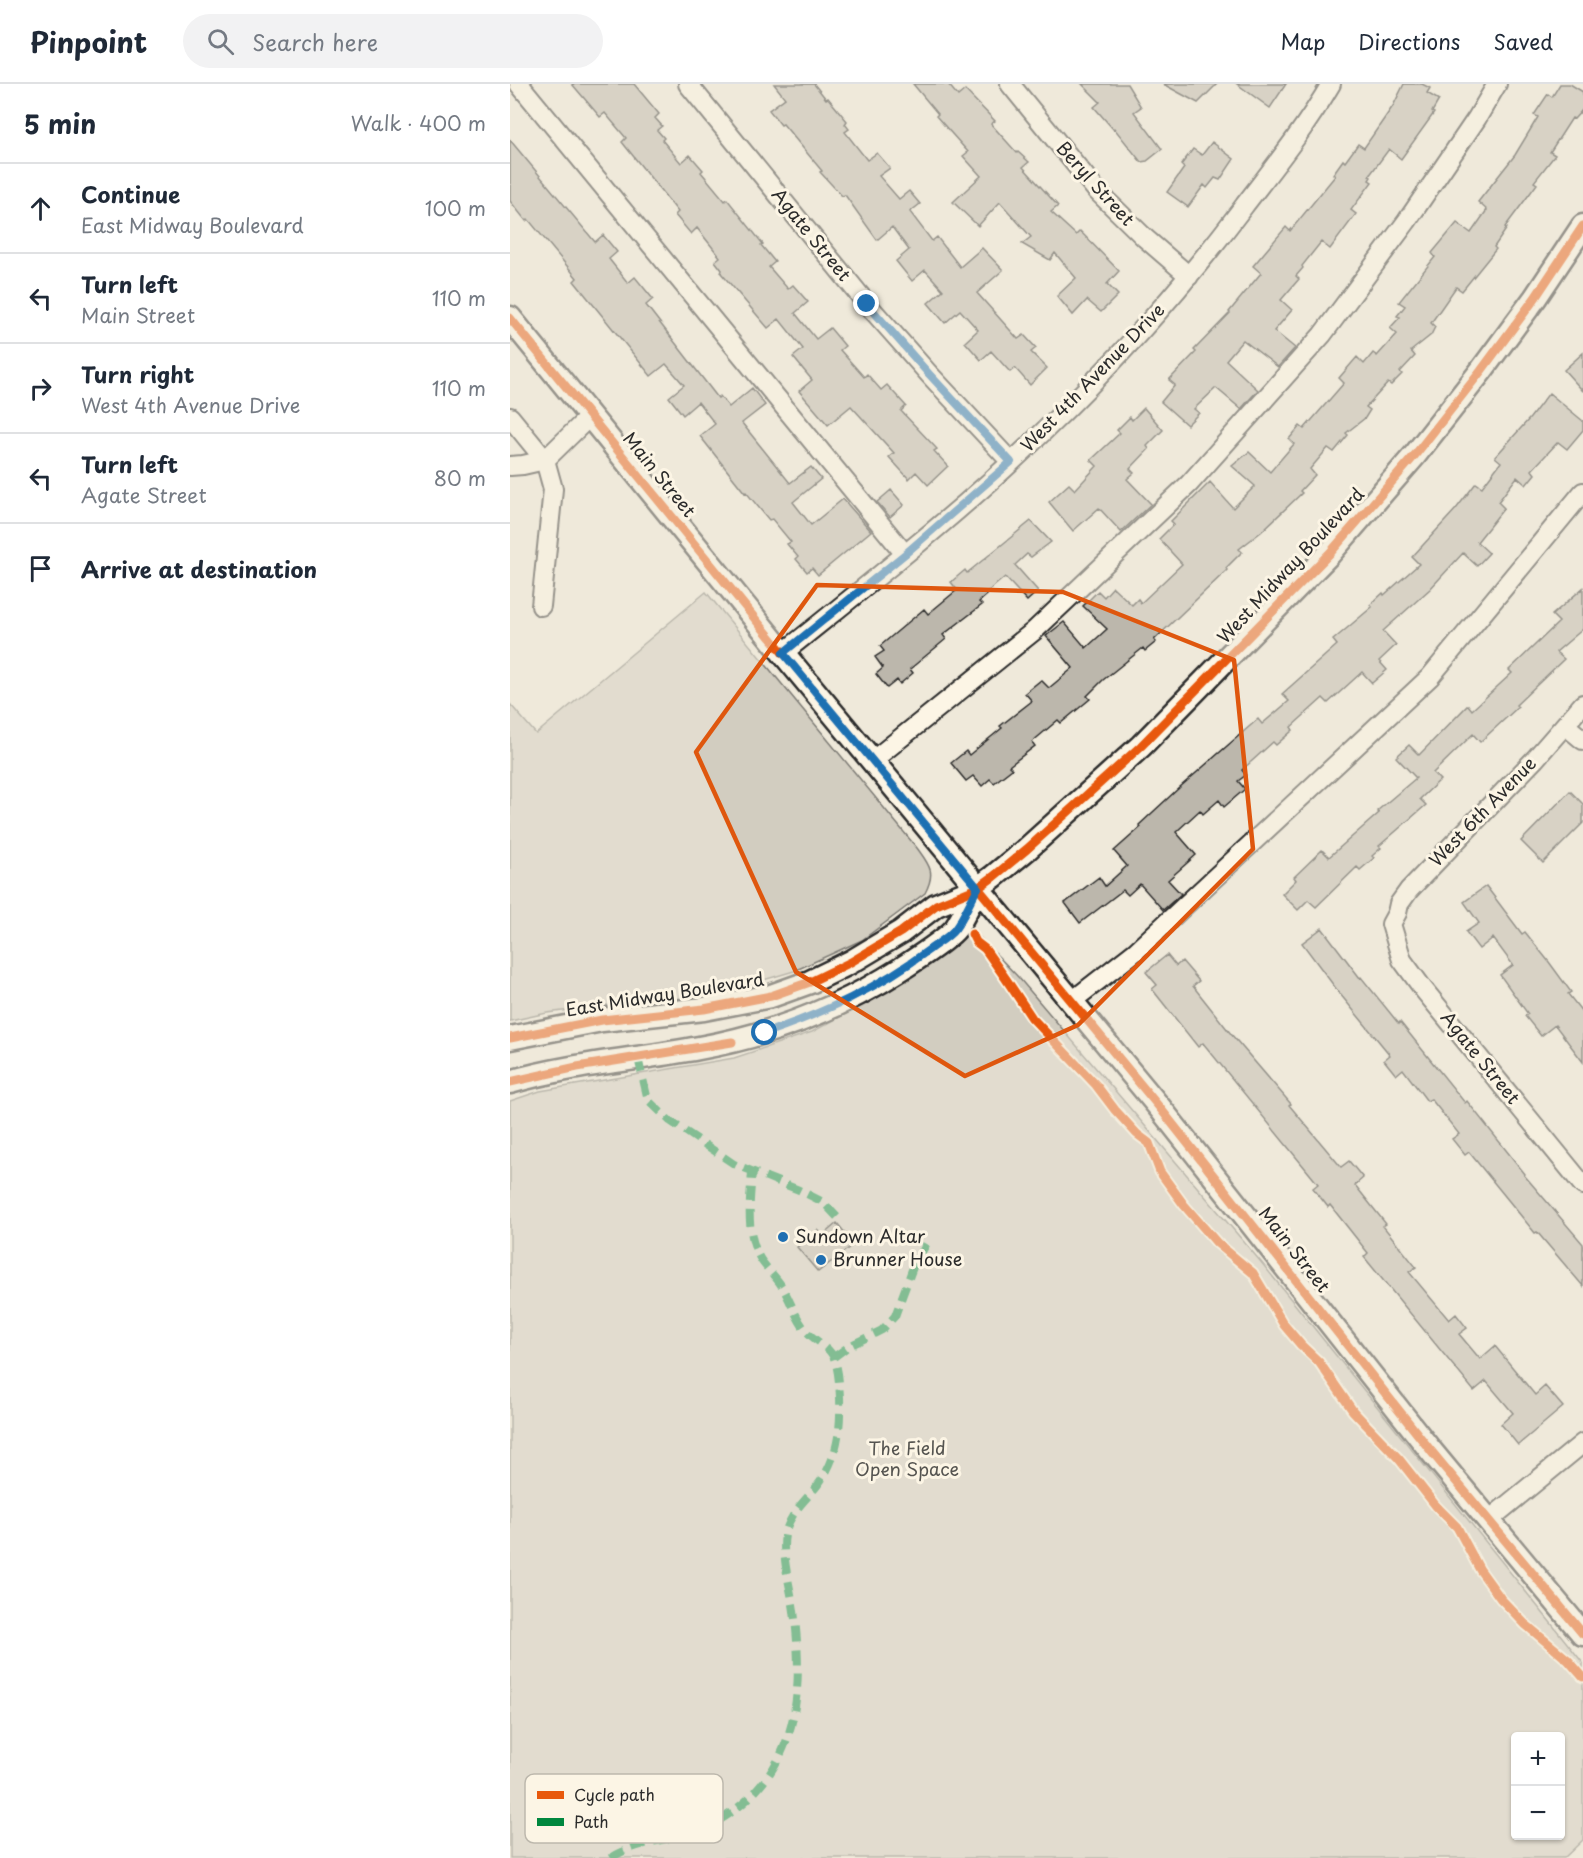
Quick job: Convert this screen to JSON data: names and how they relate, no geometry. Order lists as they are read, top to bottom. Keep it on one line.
{"streets":{"main road":["Main Street","West Midway Boulevard","East Midway Boulevard"],"street":["Beryl Street","Agate Street","West 4th Avenue Drive","West 6th Avenue"]},"crossings":[["Beryl Street","West 4th Avenue Drive"],["Agate Street","West 4th Avenue Drive"],["Agate Street","West 6th Avenue"],["West 4th Avenue Drive","Main Street"],["Main Street","West Midway Boulevard"],["Main Street","East Midway Boulevard"],["West Midway Boulevard","East Midway Boulevard"]],"parks":["The Field Open Space"],"places":["Sundown Altar","Brunner House"],"legend":["Cycle path","Path"],"page":{"header":"Pinpoint","search":"Search here","nav":["Map","Directions","Saved"],"heading":["5 min","Walk · 400 m"],"list":[["Continue","East Midway Boulevard","100 m"],["Turn left","Main Street","110 m"],["Turn right","West 4th Avenue Drive","110 m"],["Turn left","Agate Street","80 m"],"Arrive at destination"],"map_buttons":["+","−"]}}
